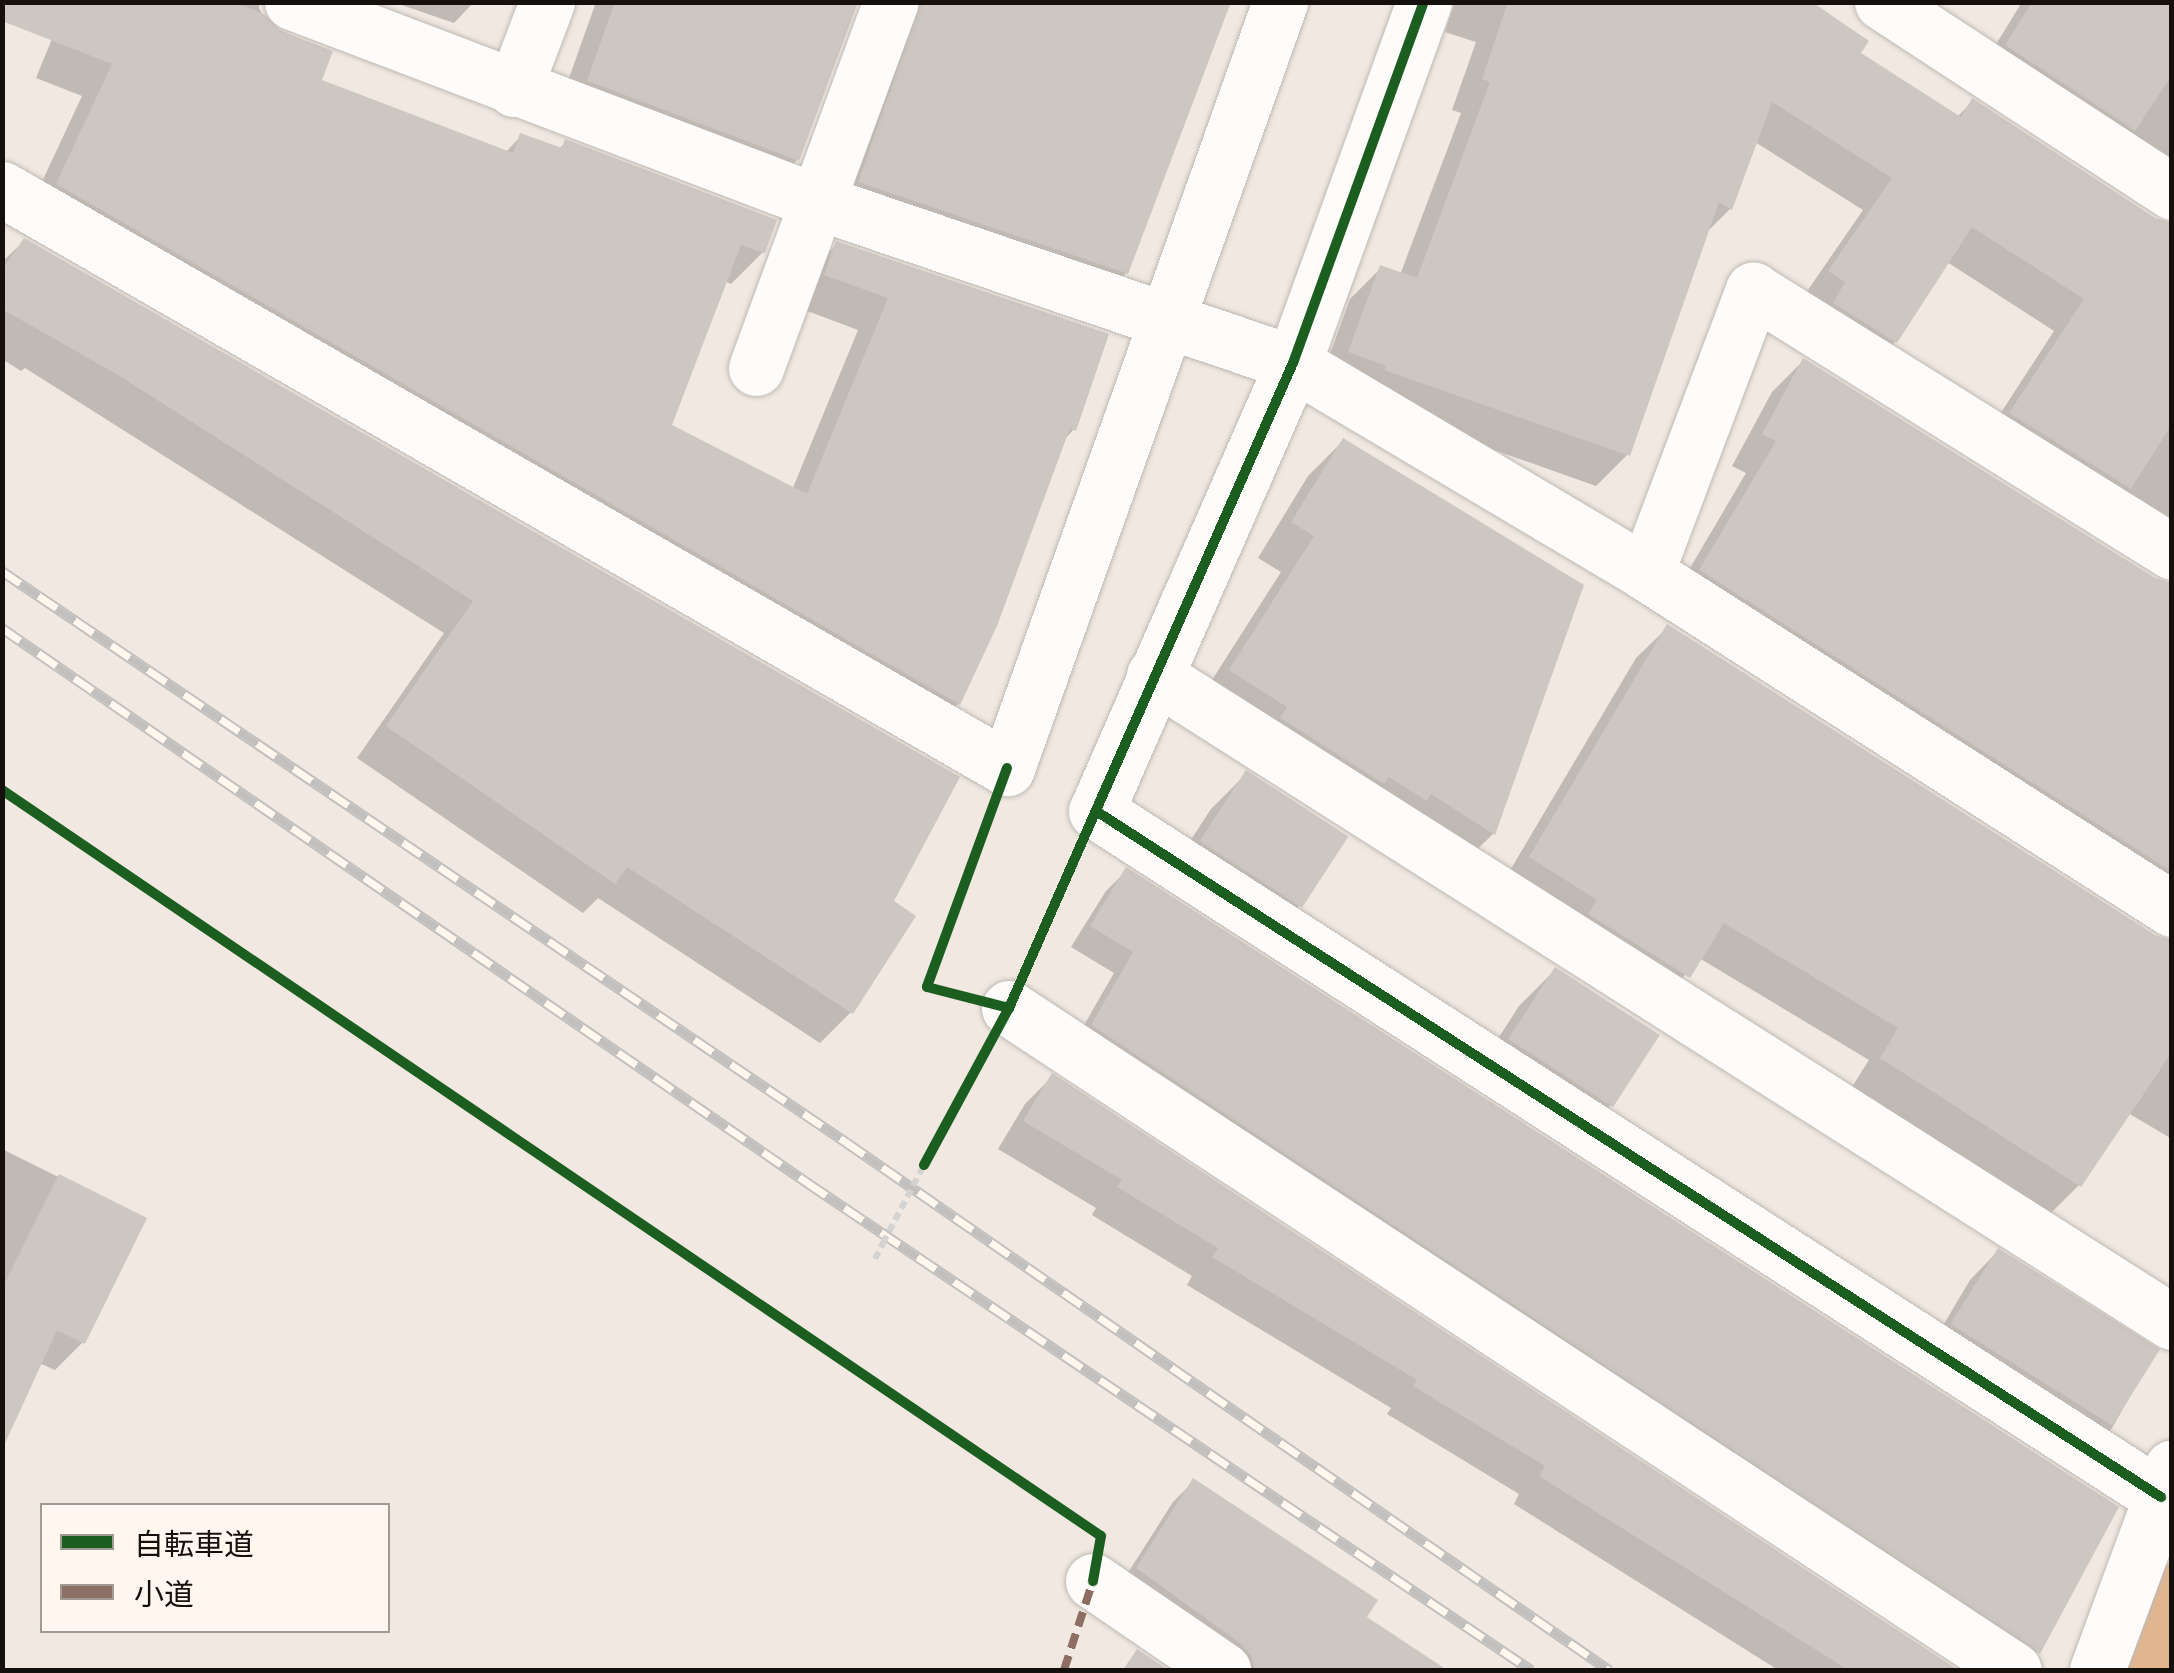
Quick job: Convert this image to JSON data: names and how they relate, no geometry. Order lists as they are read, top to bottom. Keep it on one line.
{"legend":["自転車道","小道"]}
